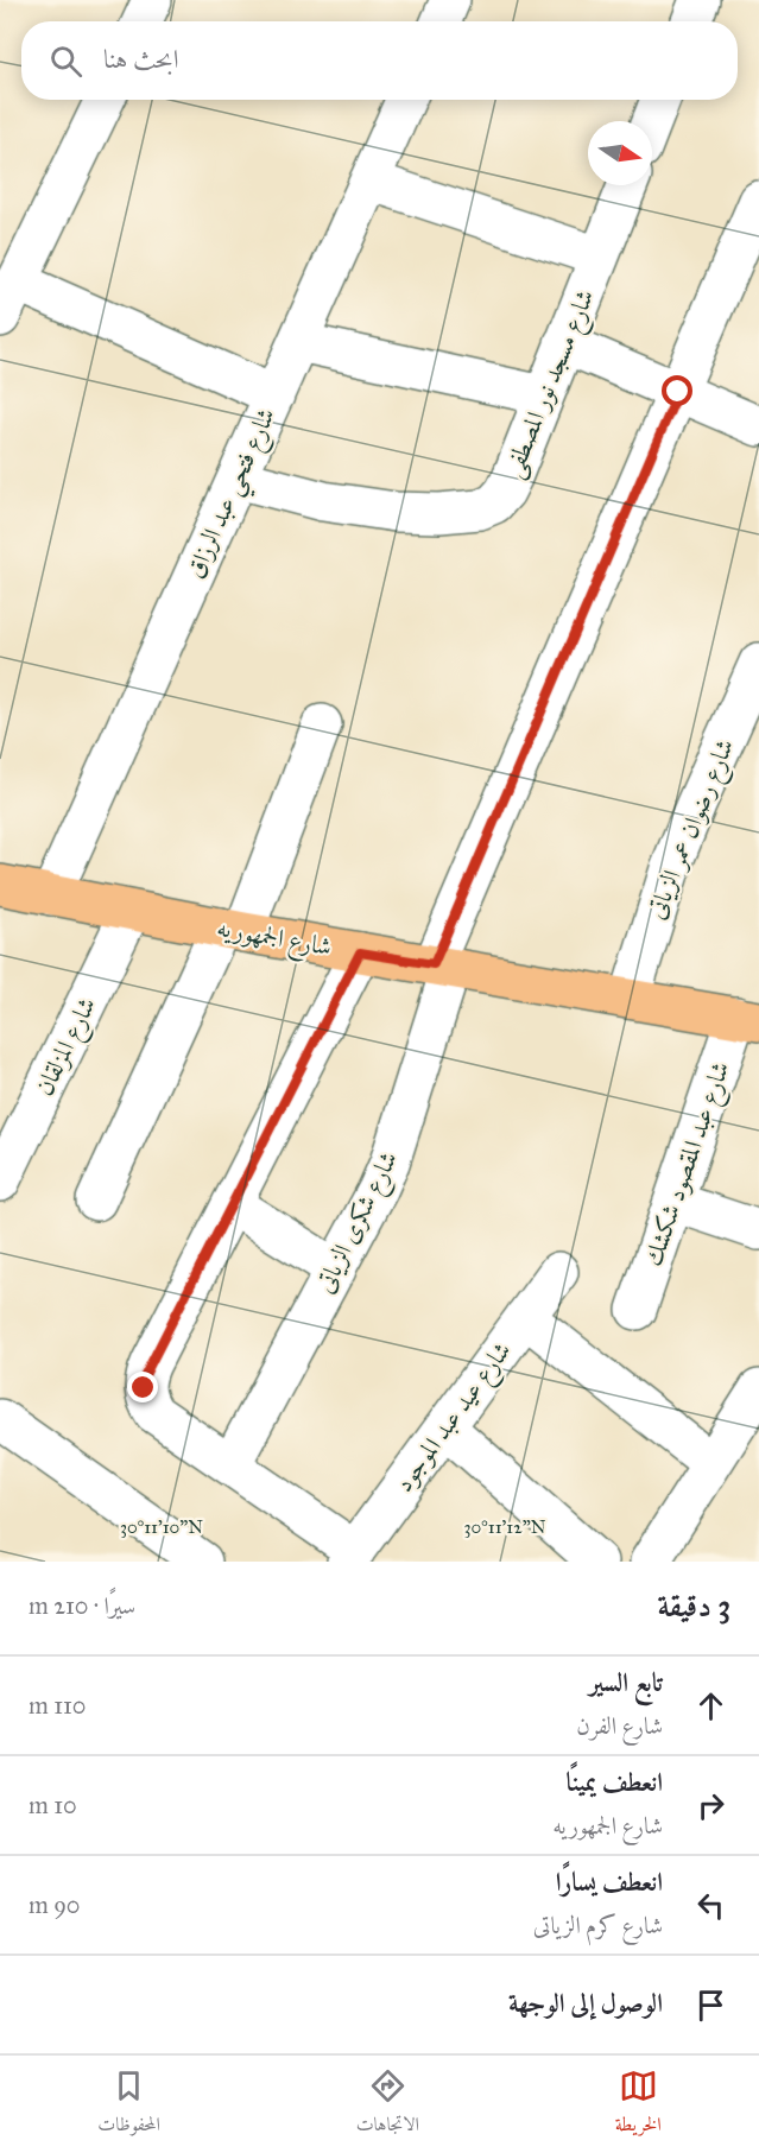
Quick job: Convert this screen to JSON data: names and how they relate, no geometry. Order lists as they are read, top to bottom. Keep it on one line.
{"streets":{"main road":["شارع الجمهوريه"],"street":["شارع مسجد نور المصطفى","شارع فتحي عبد الرزاق","شارع رضوان عمر الزياتى","شارع المزلقان","شارع عبد المقصود شكشك","شارع شكرى الزياتى","شارع عيد عبد الموجود"]},"crossings":[["شارع مسجد نور المصطفى","شارع فتحي عبد الرزاق"],["شارع فتحي عبد الرزاق","شارع الجمهوريه"],["شارع رضوان عمر الزياتى","شارع الجمهوريه"],["شارع الجمهوريه","شارع المزلقان"],["شارع الجمهوريه","شارع عبد المقصود شكشك"],["شارع الجمهوريه","شارع شكرى الزياتى"]],"north":"right","page":{"search":"ابحث هنا","heading":["3 دقيقة","سيرًا · 210 m"],"list":[["تابع السير","شارع الفرن","110 m"],["انعطف يمينًا","شارع الجمهوريه","10 m"],["انعطف يسارًا","شارع كرم الزياتى","90 m"],"الوصول إلى الوجهة"],"nav":["الخريطة","الاتجاهات","المحفوظات"]},"coordinates":["30°11'10\"N","30°11'12\"N"]}
